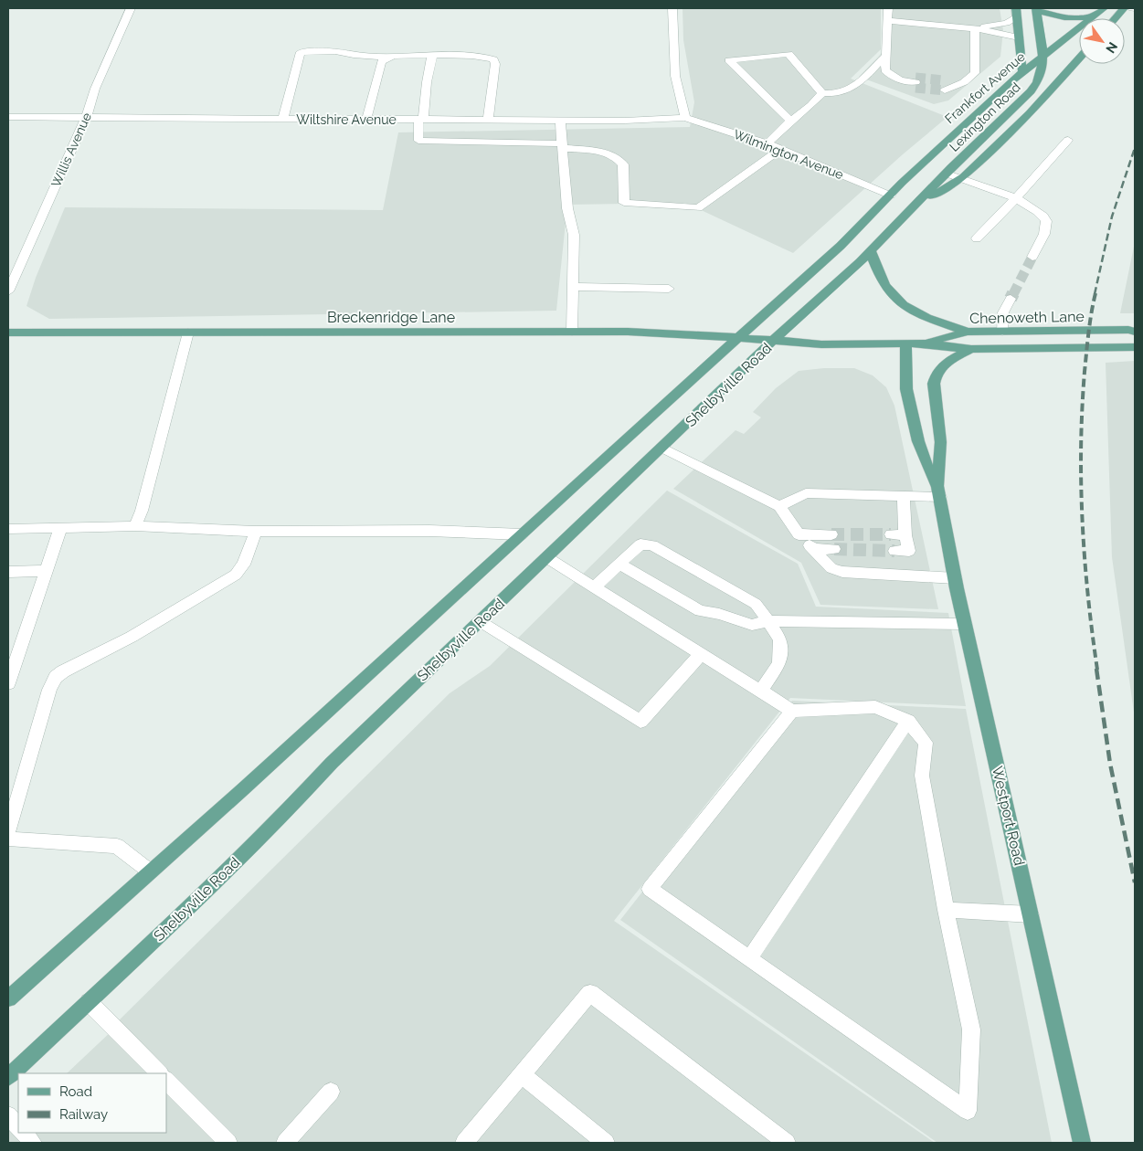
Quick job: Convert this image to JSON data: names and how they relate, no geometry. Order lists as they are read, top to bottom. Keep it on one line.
{"streets":{"main road":["Frankfort Avenue","Lexington Road","Breckenridge Lane","Chenoweth Lane","Shelbyville Road","Westport Road"],"street":["Wiltshire Avenue","Willis Avenue","Wilmington Avenue"]},"crossings":[["Frankfort Avenue","Lexington Road"],["Frankfort Avenue","Wilmington Avenue"],["Frankfort Avenue","Shelbyville Road"],["Lexington Road","Shelbyville Road"],["Wiltshire Avenue","Willis Avenue"],["Wiltshire Avenue","Wilmington Avenue"],["Wilmington Avenue","Shelbyville Road"],["Breckenridge Lane","Chenoweth Lane"],["Breckenridge Lane","Shelbyville Road"],["Chenoweth Lane","Shelbyville Road"],["Chenoweth Lane","Westport Road"]],"legend":["Road","Railway"],"north":"bottom right"}
